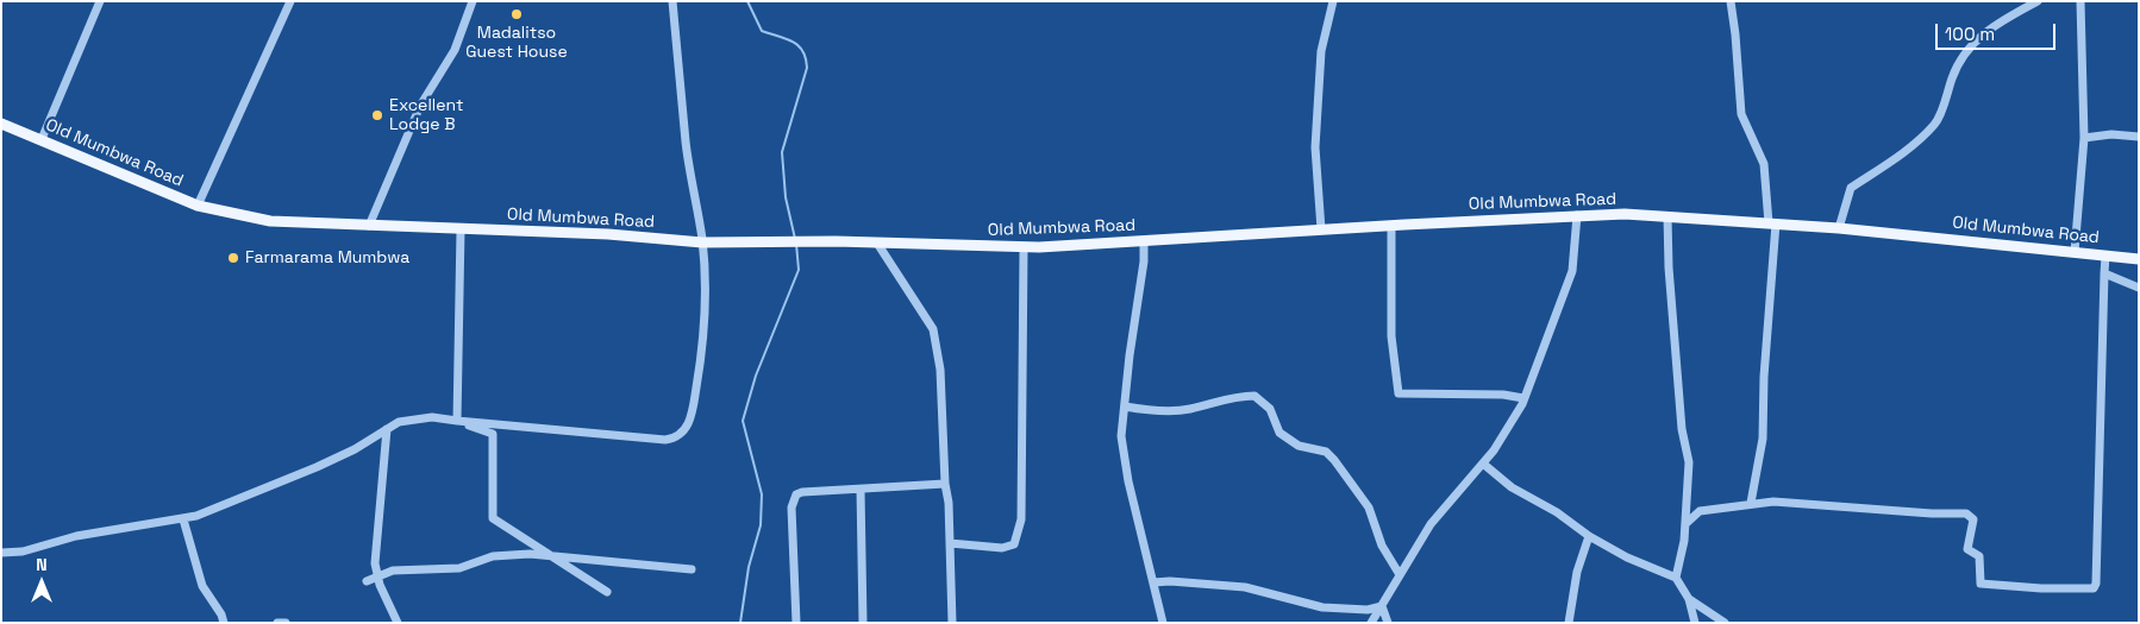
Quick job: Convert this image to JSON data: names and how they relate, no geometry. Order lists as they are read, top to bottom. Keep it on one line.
{"streets":{"main road":["Old Mumbwa Road"]},"places":["Madalitso Guest House","Excellent Lodge B","Farmarama Mumbwa"],"scale_bar":"100 m","north":"top"}
